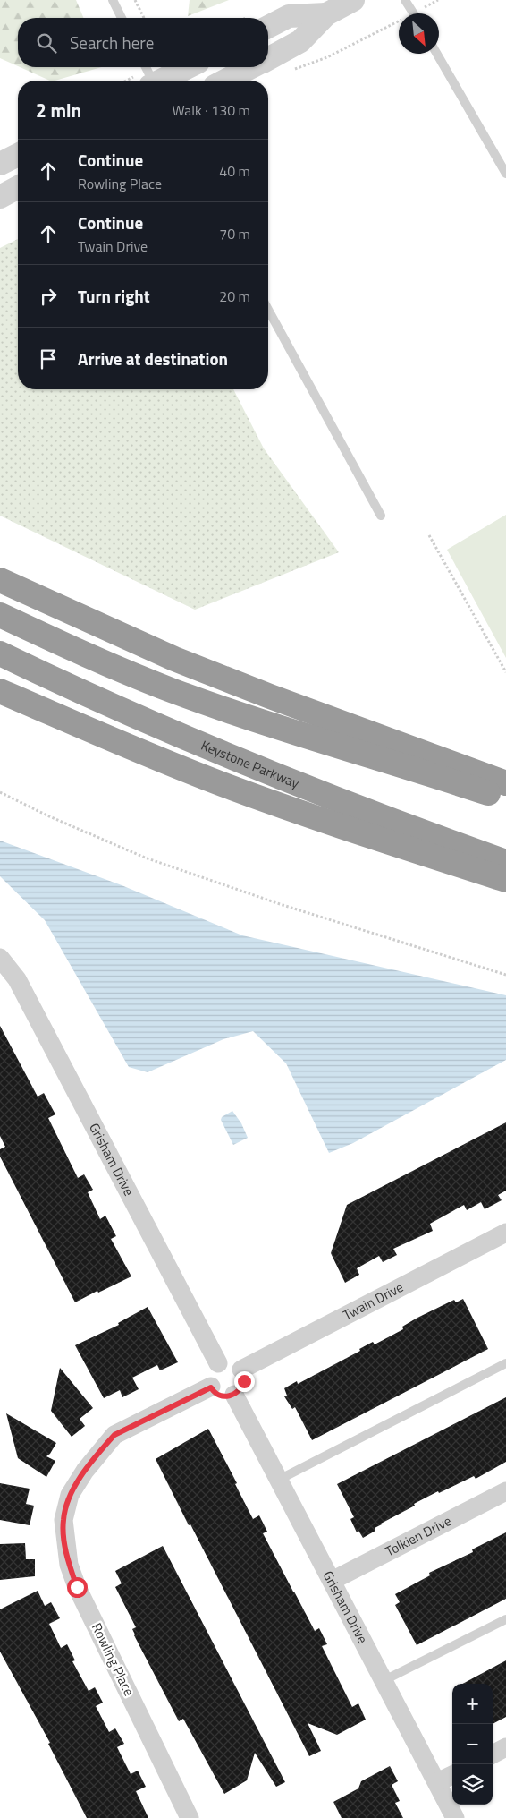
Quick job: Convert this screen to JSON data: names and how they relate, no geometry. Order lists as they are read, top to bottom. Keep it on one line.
{"streets":{"highway":["Keystone Parkway"],"street":["Grisham Drive","Twain Drive","Tolkien Drive","Rowling Place"]},"crossings":[["Grisham Drive","Twain Drive"],["Grisham Drive","Tolkien Drive"],["Grisham Drive","Rowling Place"],["Twain Drive","Rowling Place"]],"north":"bottom right","page":{"search":"Search here","heading":["2 min","Walk · 130 m"],"list":[["Continue","Rowling Place","40 m"],["Continue","Twain Drive","70 m"],["Turn right","20 m"],"Arrive at destination"],"map_buttons":["+","−"]}}
